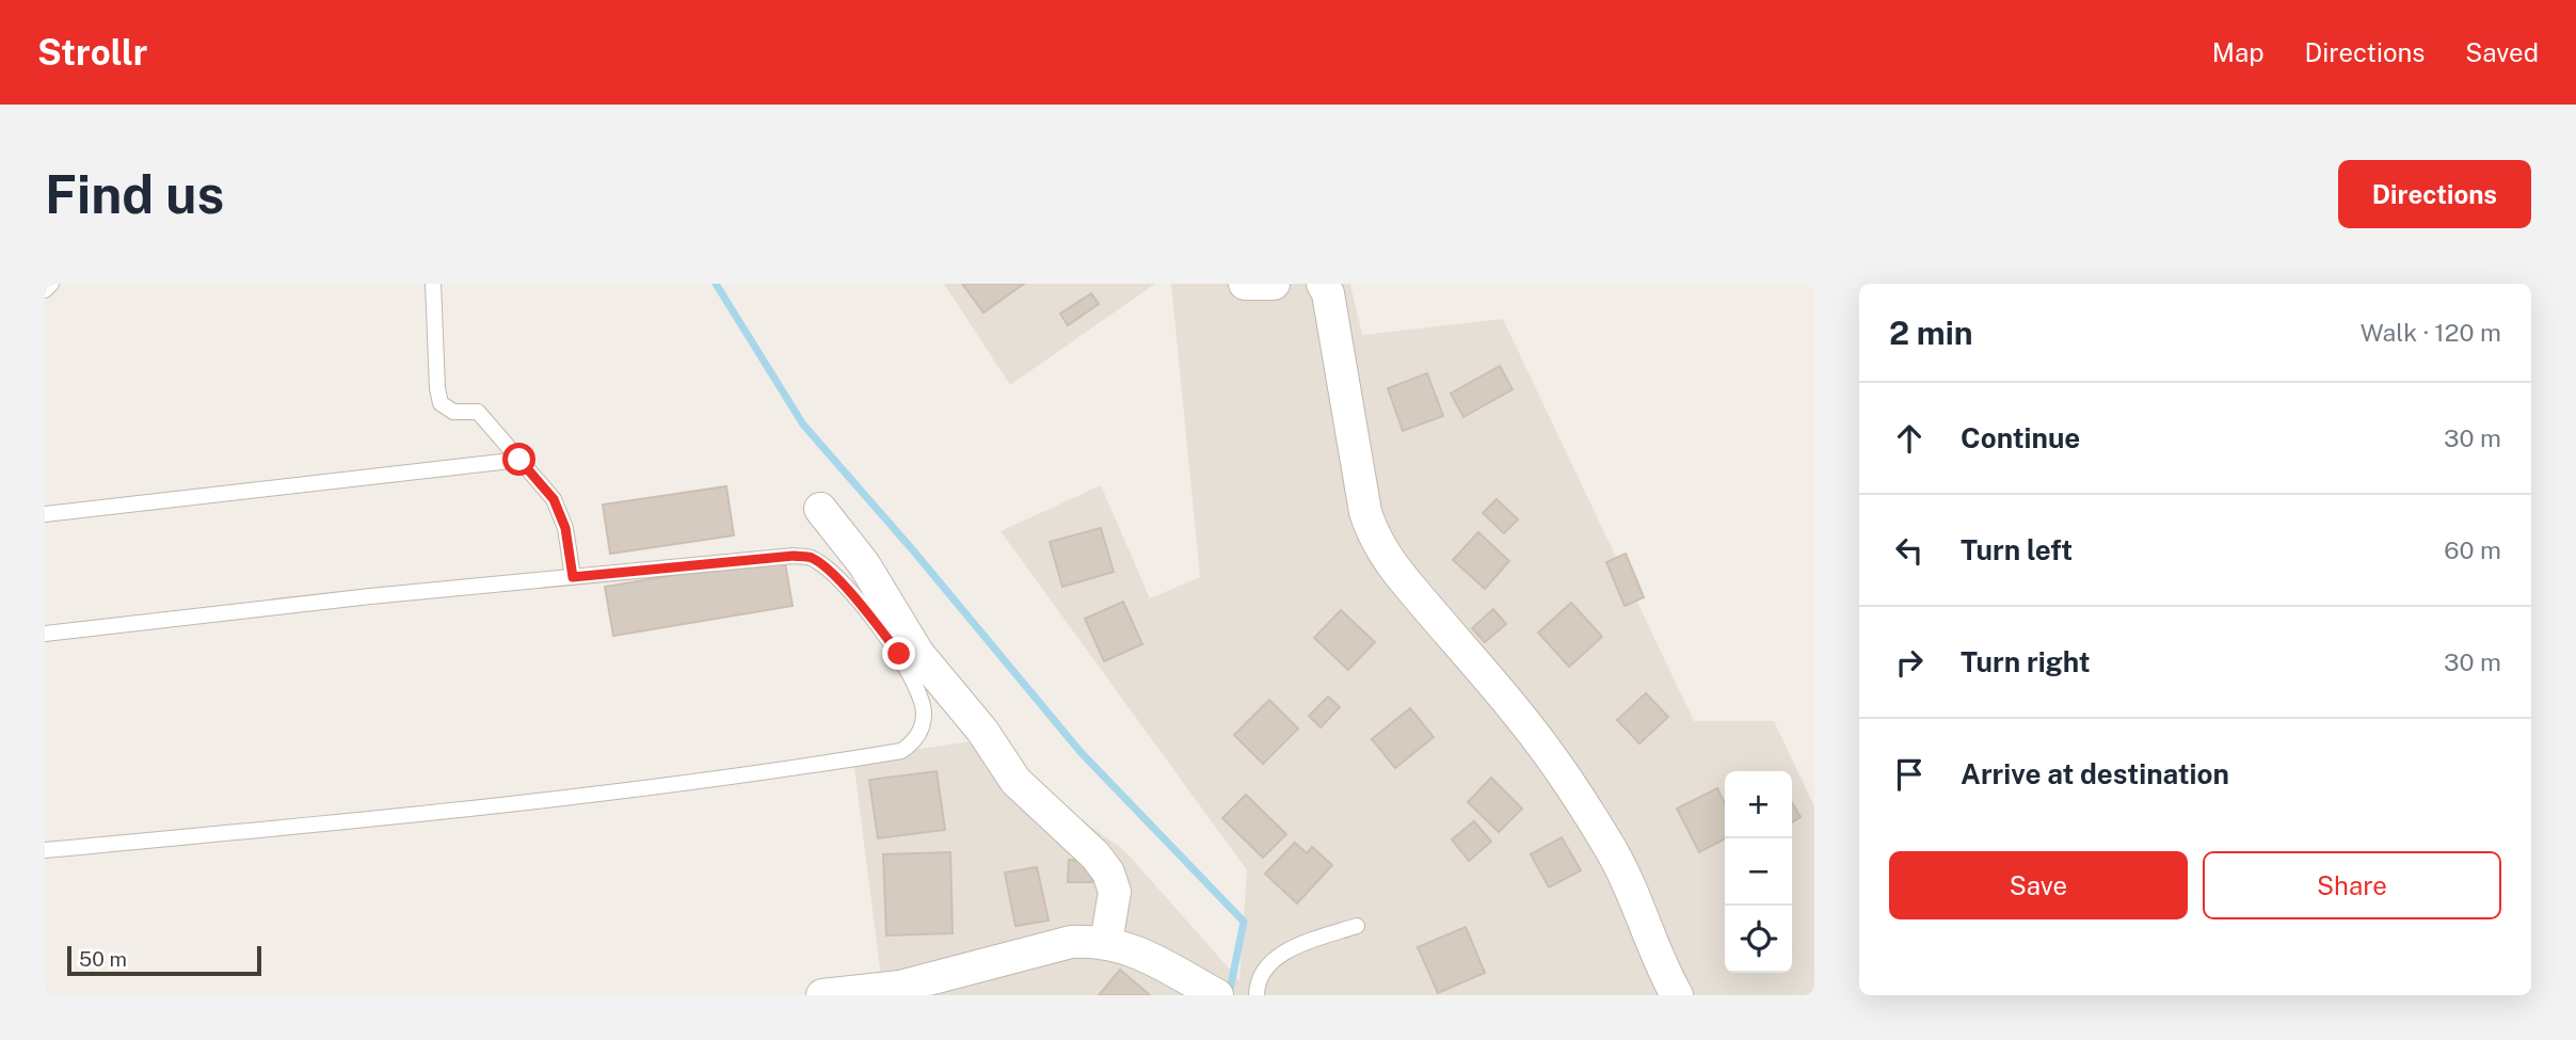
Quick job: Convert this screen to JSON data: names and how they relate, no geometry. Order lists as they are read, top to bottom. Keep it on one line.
{"scale_bar":"50 m","page":{"header":"Strollr","nav":["Map","Directions","Saved"],"buttons":["Directions",["Save","Share"]],"title":"Find us","heading":["2 min","Walk · 120 m"],"list":[["Continue","30 m"],["Turn left","60 m"],["Turn right","30 m"],"Arrive at destination"],"map_buttons":["+","−"],"scale":"50 m"}}
